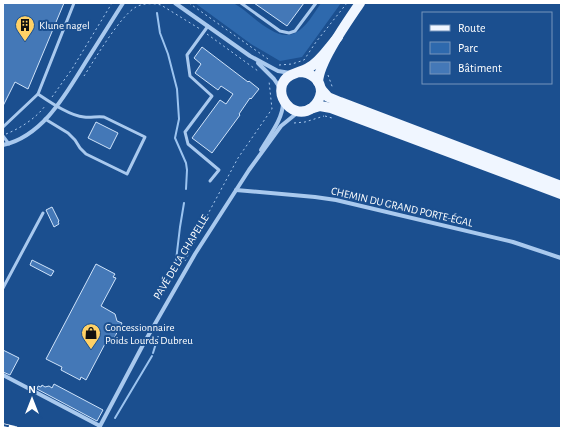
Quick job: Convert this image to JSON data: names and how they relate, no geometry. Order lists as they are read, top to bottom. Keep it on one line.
{"streets":{"main road":["PAVÉ DE LA CHAPELLE"],"street":["CHEMIN DU GRAND PORTE-ÉGAL"]},"crossings":[["CHEMIN DU GRAND PORTE-ÉGAL","PAVÉ DE LA CHAPELLE"]],"places":{"building":["Klune nagel"],"shop":["Concessionnaire Poids Lourds Dubreu"]},"legend":["Route","Parc","Bâtiment"],"north":"top"}
